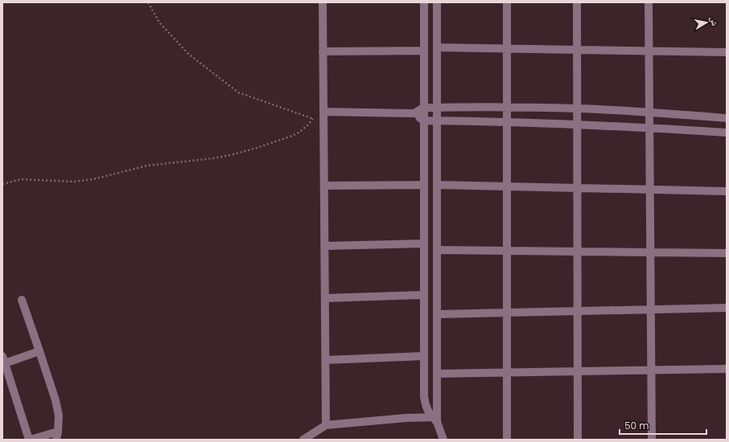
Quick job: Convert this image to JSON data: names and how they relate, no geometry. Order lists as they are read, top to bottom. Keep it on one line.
{"scale_bar":"50 m","north":"right"}
